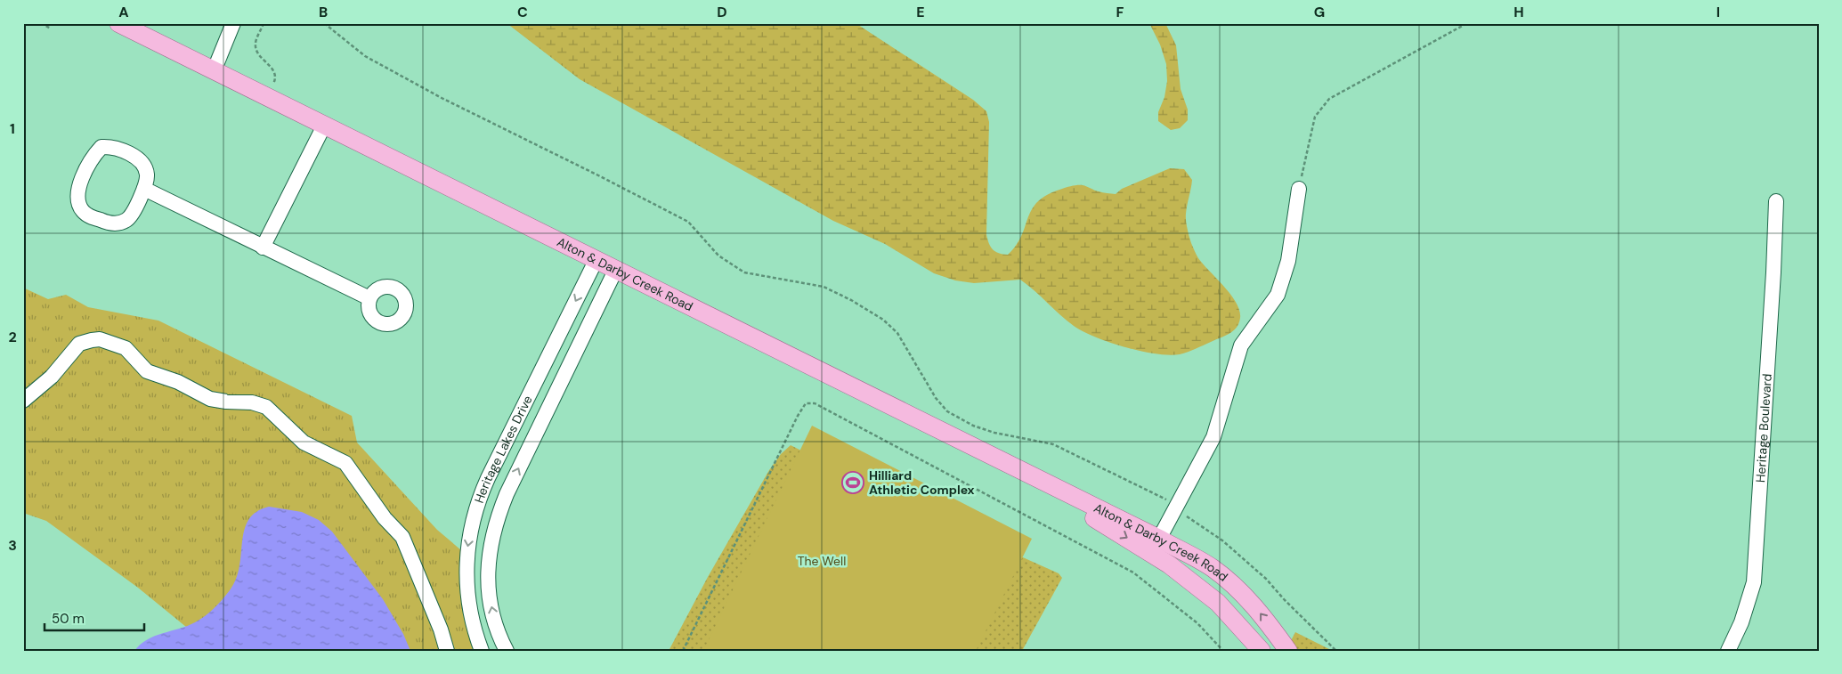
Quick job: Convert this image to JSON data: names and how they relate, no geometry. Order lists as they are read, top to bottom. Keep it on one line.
{"streets":{"main road":["Alton & Darby Creek Road"],"street":["Heritage Boulevard","Heritage Lakes Drive"]},"crossings":[["Alton & Darby Creek Road","Heritage Lakes Drive"]],"parks":["The Well"],"places":{"sports":["Hilliard Athletic Complex"]},"scale_bar":"50 m","grid":{"columns":["A","B","C","D","E","F","G","H","I"],"rows":["1","2","3"]}}
